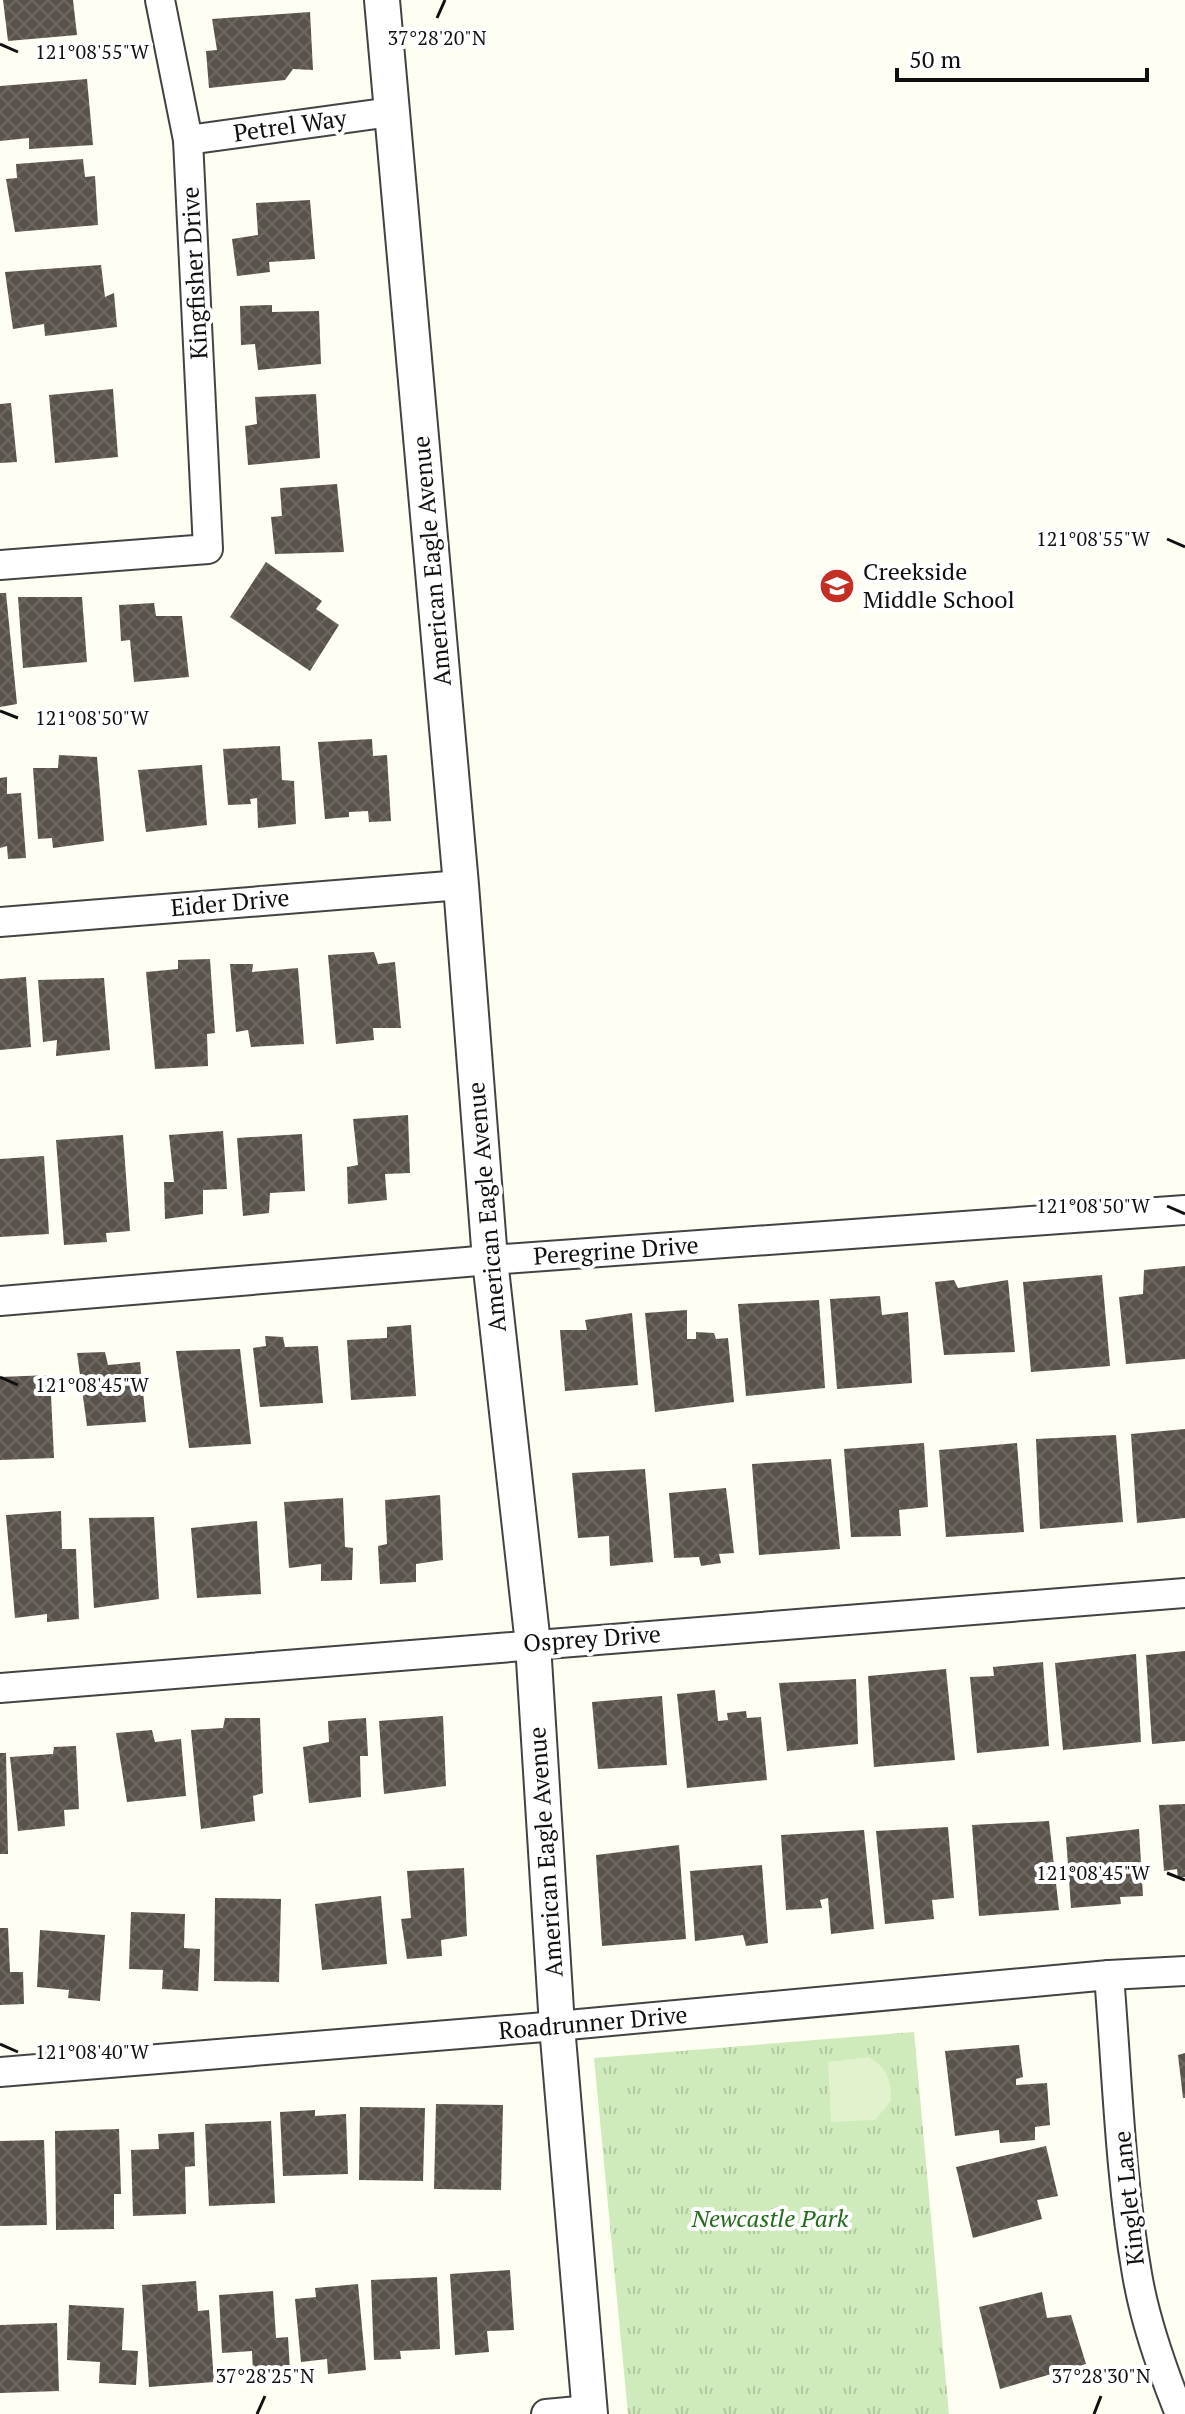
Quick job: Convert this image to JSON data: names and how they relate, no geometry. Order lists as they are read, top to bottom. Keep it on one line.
{"streets":{"street":["Petrel Way","Kingfisher Drive","American Eagle Avenue","Eider Drive","Peregrine Drive","Osprey Drive","Roadrunner Drive","Kinglet Lane"]},"crossings":[["Petrel Way","Kingfisher Drive"],["Petrel Way","American Eagle Avenue"],["American Eagle Avenue","Eider Drive"],["American Eagle Avenue","Peregrine Drive"],["American Eagle Avenue","Osprey Drive"],["American Eagle Avenue","Roadrunner Drive"],["Roadrunner Drive","Kinglet Lane"]],"parks":["Newcastle Park"],"places":{"school or university":["Creekside Middle School"]},"scale_bar":"50 m","coordinates":["37°28'20\"N","121°08'55\"W","121°08'50\"W","121°08'45\"W","121°08'40\"W","37°28'25\"N","37°28'30\"N"]}
